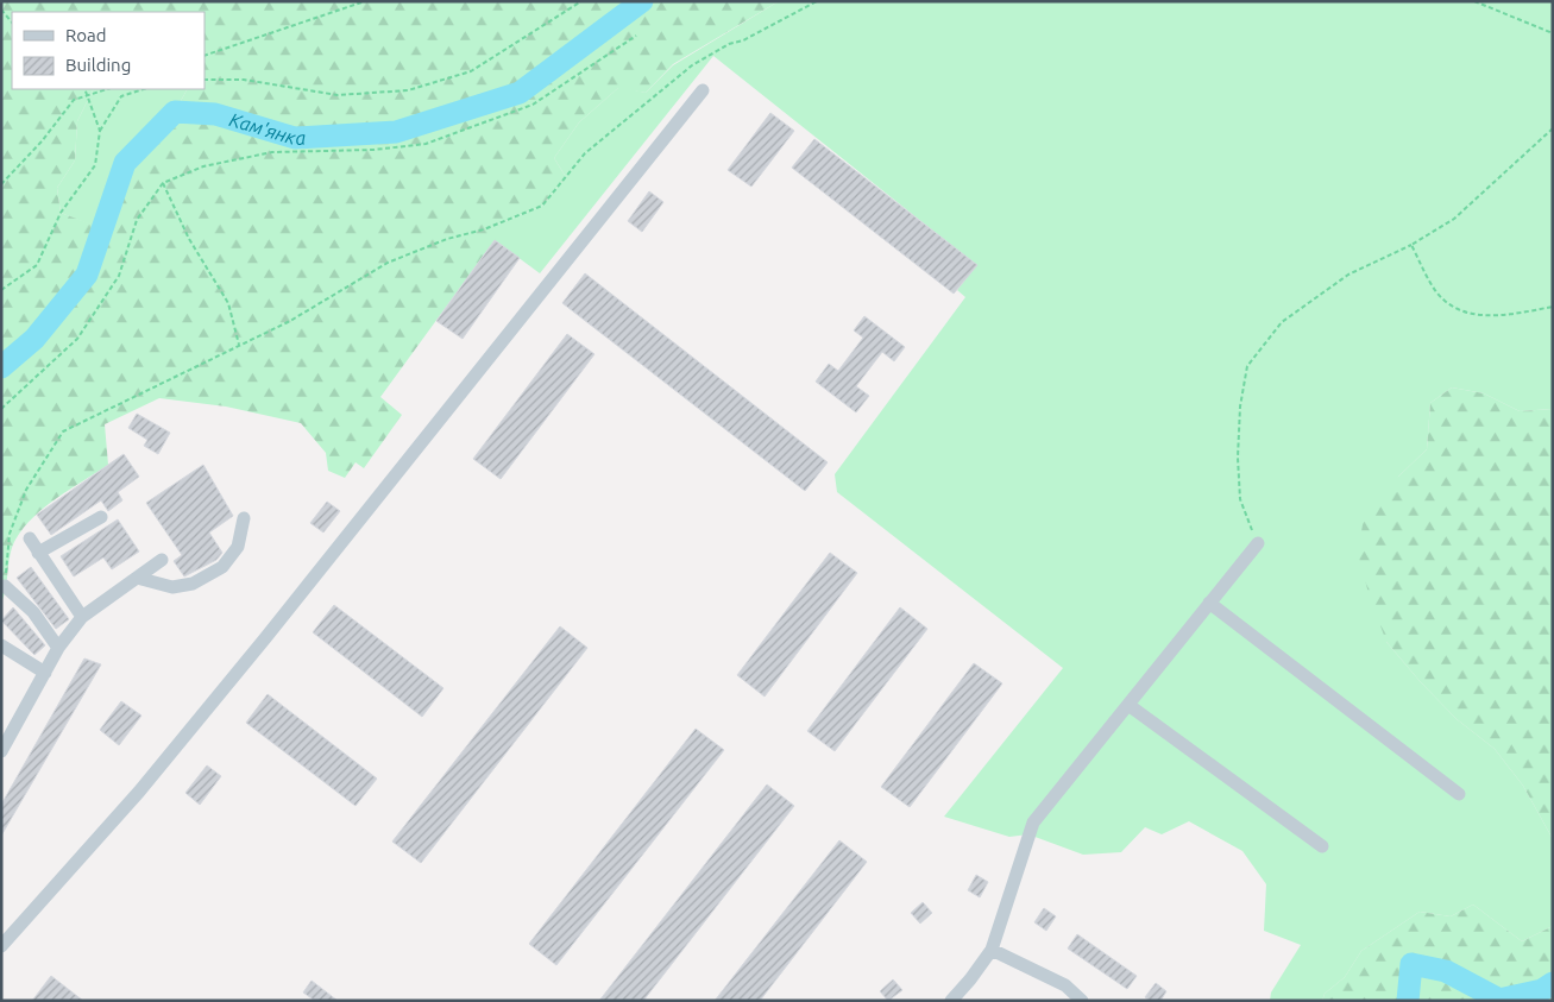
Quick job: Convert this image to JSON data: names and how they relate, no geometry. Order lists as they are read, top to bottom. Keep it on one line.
{"water":["Кам'янка"],"legend":["Road","Building"]}
